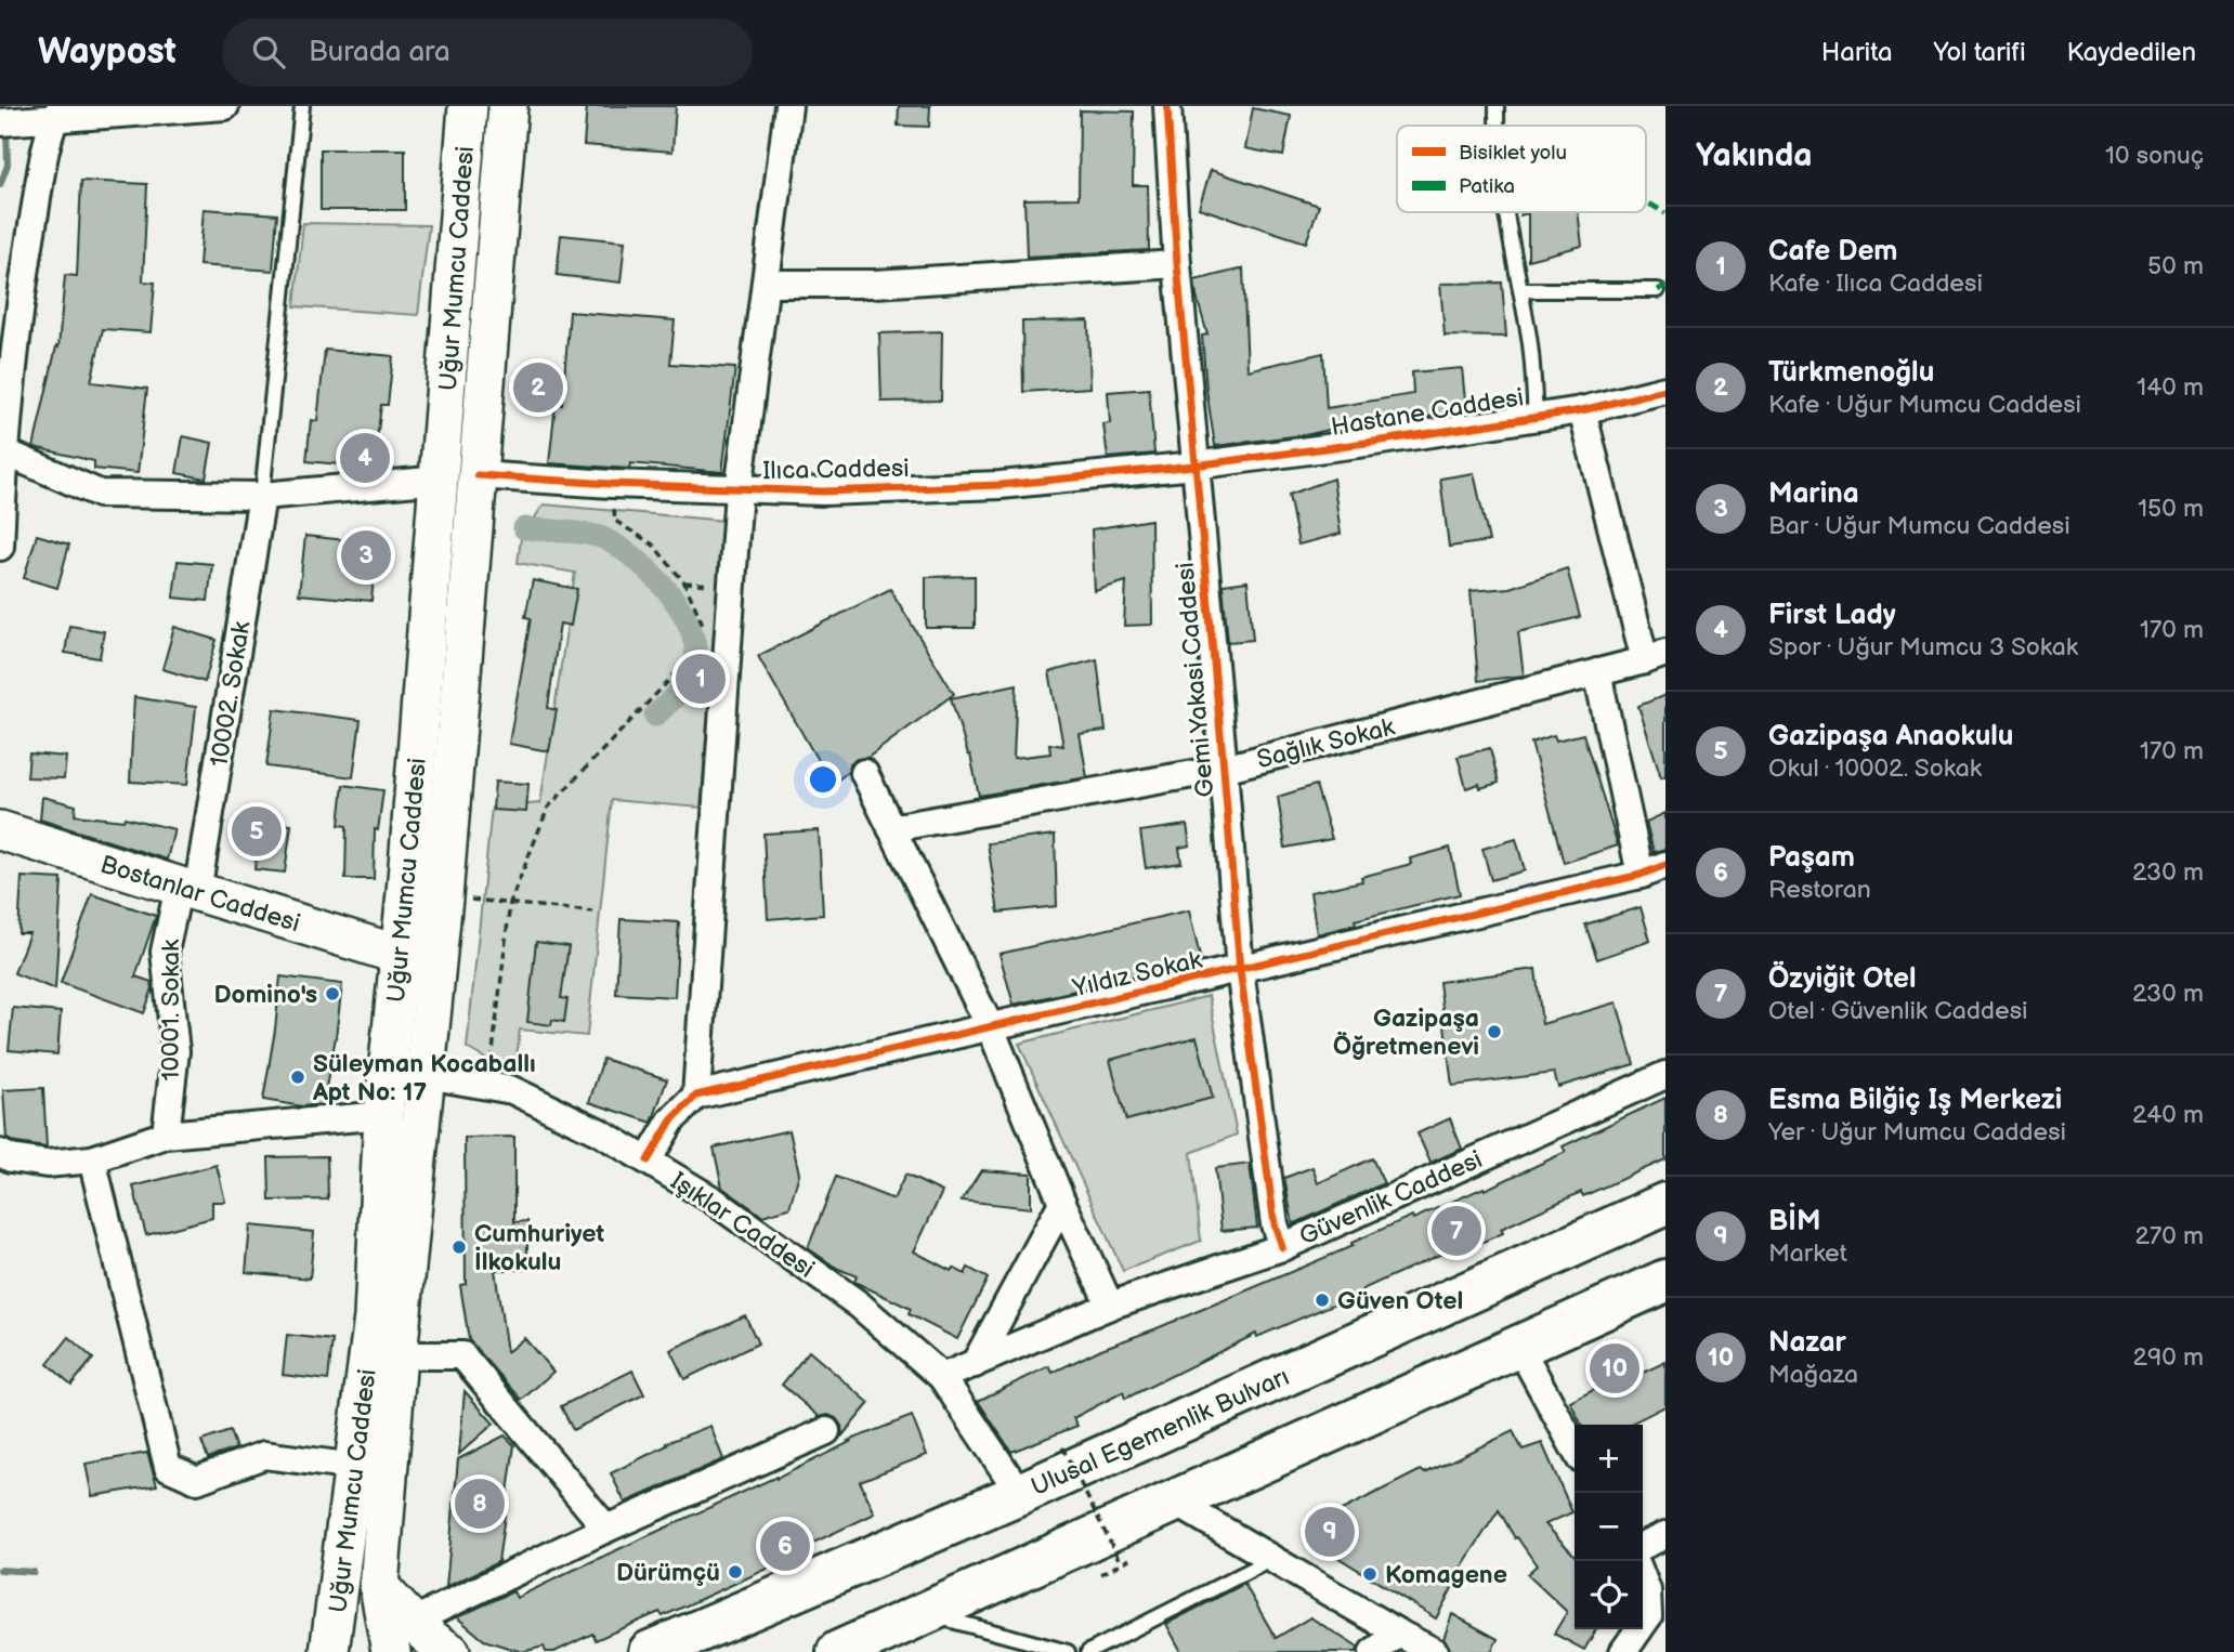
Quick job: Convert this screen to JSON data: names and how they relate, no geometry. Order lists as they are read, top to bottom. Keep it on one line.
{"streets":{"highway":["Ulusal Egemenlik Bulvarı"],"main road":["Uğur Mumcu Caddesi","Bostanlar Caddesi"],"street":["Hastane Caddesi","Ilıca Caddesi","Gemi Yakasi Caddesi","10002. Sokak","Sağlık Sokak","Yıldız Sokak","10001. Sokak","Güvenlik Caddesi","Işıklar Caddesi"]},"crossings":[["Uğur Mumcu Caddesi","Ilıca Caddesi"],["Uğur Mumcu Caddesi","Bostanlar Caddesi"],["Uğur Mumcu Caddesi","Işıklar Caddesi"],["Hastane Caddesi","Ilıca Caddesi"],["Hastane Caddesi","Gemi Yakasi Caddesi"],["Ilıca Caddesi","Gemi Yakasi Caddesi"],["Gemi Yakasi Caddesi","Sağlık Sokak"],["Gemi Yakasi Caddesi","Yıldız Sokak"],["Gemi Yakasi Caddesi","Güvenlik Caddesi"],["10002. Sokak","Bostanlar Caddesi"],["10002. Sokak","10001. Sokak"],["Bostanlar Caddesi","10001. Sokak"],["Güvenlik Caddesi","Işıklar Caddesi"],["Işıklar Caddesi","Ulusal Egemenlik Bulvarı"]],"places":["Domino's","Gazipaşa Öğretmenevi","Süleyman Kocaballı Apt No: 17","Cumhuriyet İlkokulu","Güven Otel","Dürümçü","Komagene"],"legend":["Bisiklet yolu","Patika"],"page":{"header":"Waypost","search":"Burada ara","nav":["Harita","Yol tarifi","Kaydedilen"],"heading":["Yakında","10 sonuç"],"list":[{"mark":"1","name":"Cafe Dem","note":"Kafe · Ilıca Caddesi","value":"50 m"},{"mark":"2","name":"Türkmenoğlu","note":"Kafe · Uğur Mumcu Caddesi","value":"140 m"},{"mark":"3","name":"Marina","note":"Bar · Uğur Mumcu Caddesi","value":"150 m"},{"mark":"4","name":"First Lady","note":"Spor · Uğur Mumcu 3 Sokak","value":"170 m"},{"mark":"5","name":"Gazipaşa Anaokulu","note":"Okul · 10002. Sokak","value":"170 m"},{"mark":"6","name":"Paşam","note":"Restoran","value":"230 m"},{"mark":"7","name":"Özyiğit Otel","note":"Otel · Güvenlik Caddesi","value":"230 m"},{"mark":"8","name":"Esma Bilğiç Iş Merkezi","note":"Yer · Uğur Mumcu Caddesi","value":"240 m"},{"mark":"9","name":"BİM","note":"Market","value":"270 m"},{"mark":"10","name":"Nazar","note":"Mağaza","value":"290 m"}],"pins":["2","4","3","1","5","7","10","8","9","6"],"map_buttons":["+","−"]}}
